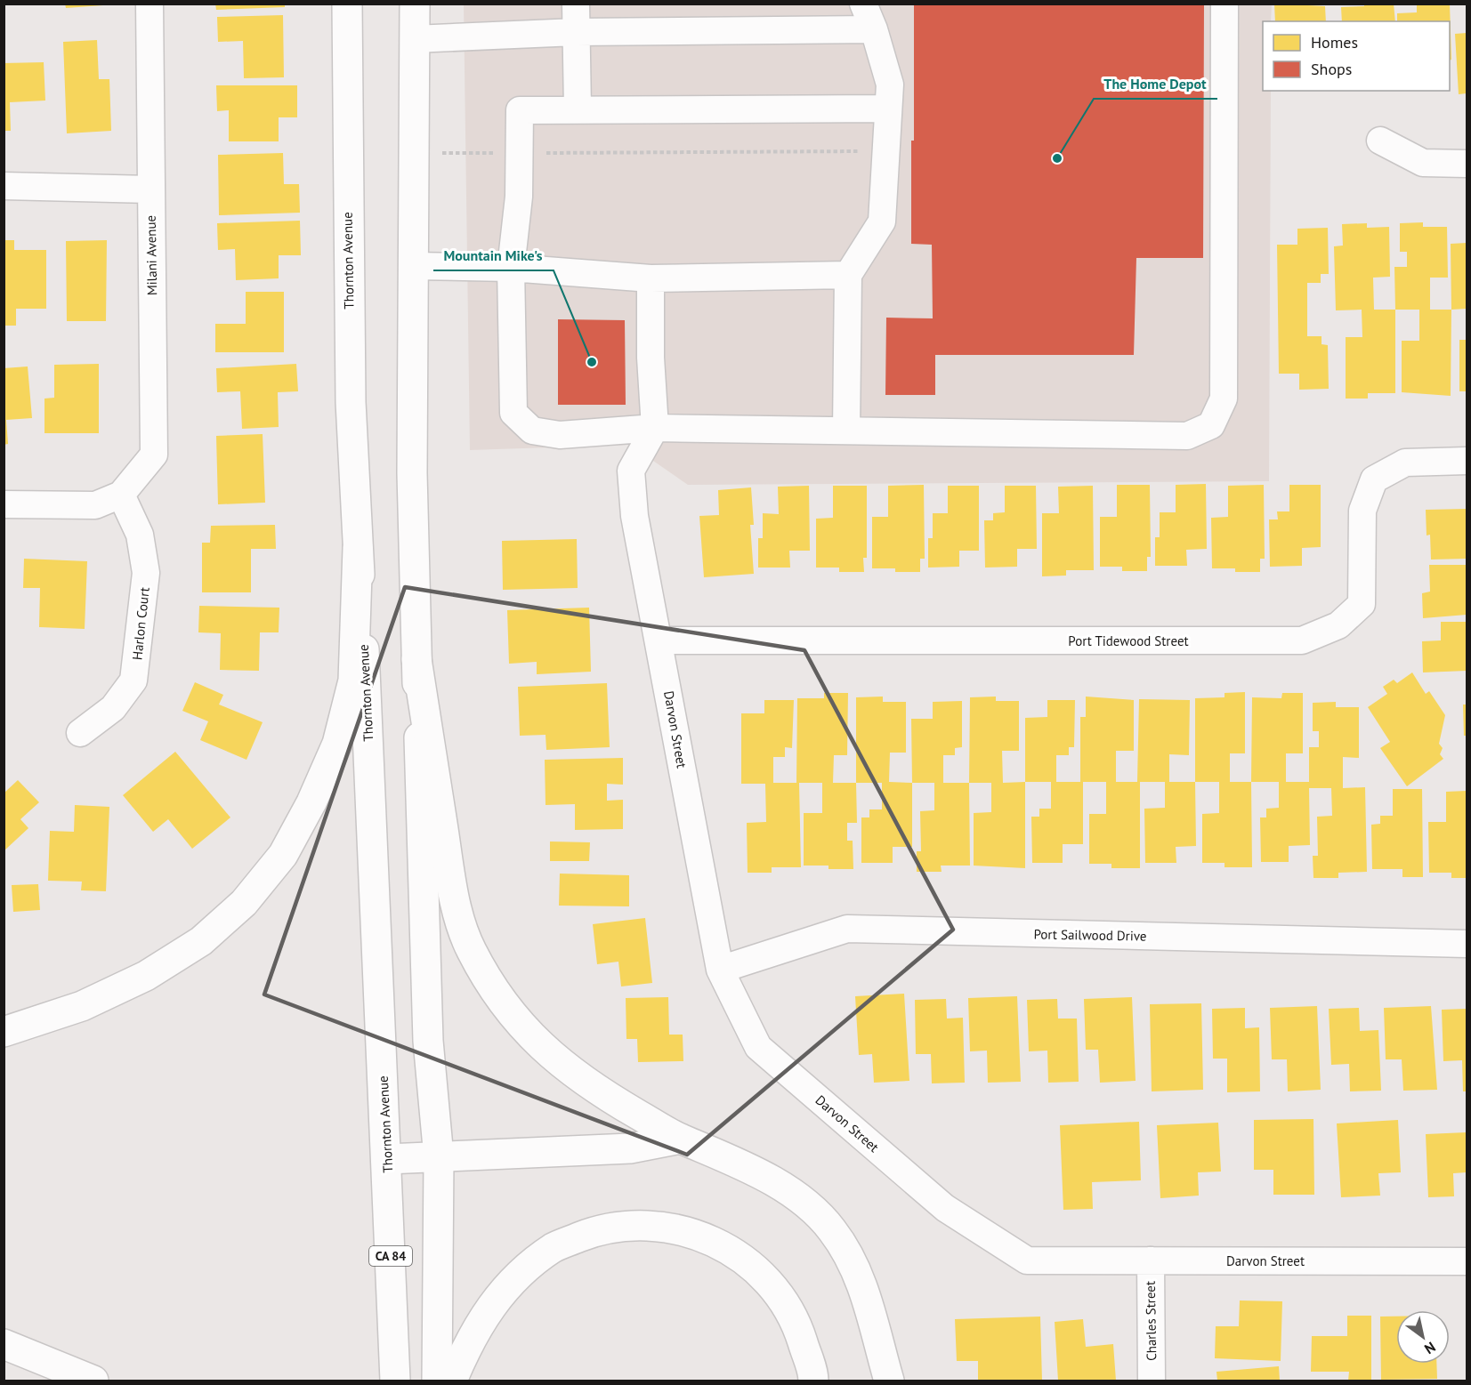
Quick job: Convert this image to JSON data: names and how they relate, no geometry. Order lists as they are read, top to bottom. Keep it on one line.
{"streets":{"main road":["Thornton Avenue","CA 84"],"street":["Milani Avenue","Harlon Court","Port Tidewood Street","Darvon Street","Port Sailwood Drive","Charles Street"]},"crossings":[["Milani Avenue","Harlon Court"],["Port Tidewood Street","Darvon Street"],["Darvon Street","Port Sailwood Drive"],["Darvon Street","Charles Street"]],"places":["The Home Depot","Mountain Mike's"],"legend":["Homes","Shops"],"north":"bottom right"}
